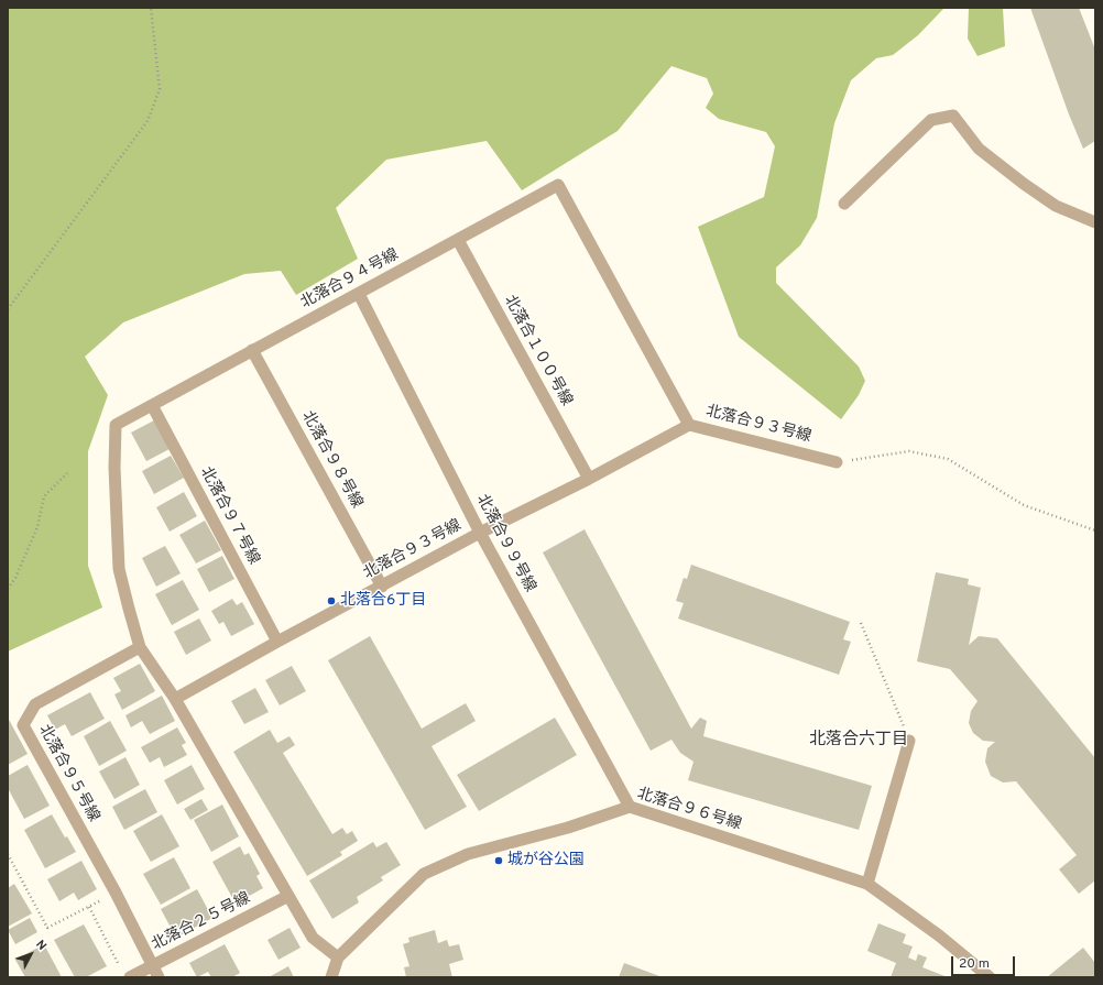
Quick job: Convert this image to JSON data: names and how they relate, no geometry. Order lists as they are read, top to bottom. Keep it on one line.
{"streets":{"street":["北落合９４号線","北落合１００号線","北落合９３号線","北落合９８号線","北落合９７号線","北落合９９号線","北落合９５号線","北落合９６号線","北落合２５号線"]},"crossings":[["北落合９４号線","北落合１００号線"],["北落合９４号線","北落合９３号線"],["北落合９４号線","北落合９８号線"],["北落合９４号線","北落合９７号線"],["北落合９４号線","北落合９９号線"],["北落合９４号線","北落合９５号線"],["北落合１００号線","北落合９３号線"],["北落合９３号線","北落合９８号線"],["北落合９３号線","北落合９７号線"],["北落合９３号線","北落合９９号線"],["北落合９９号線","北落合９６号線"],["北落合９５号線","北落合２５号線"]],"districts":["北落合六丁目"],"places":["北落合6丁目","城が谷公園"],"scale_bar":"20 m","north":"top right"}
